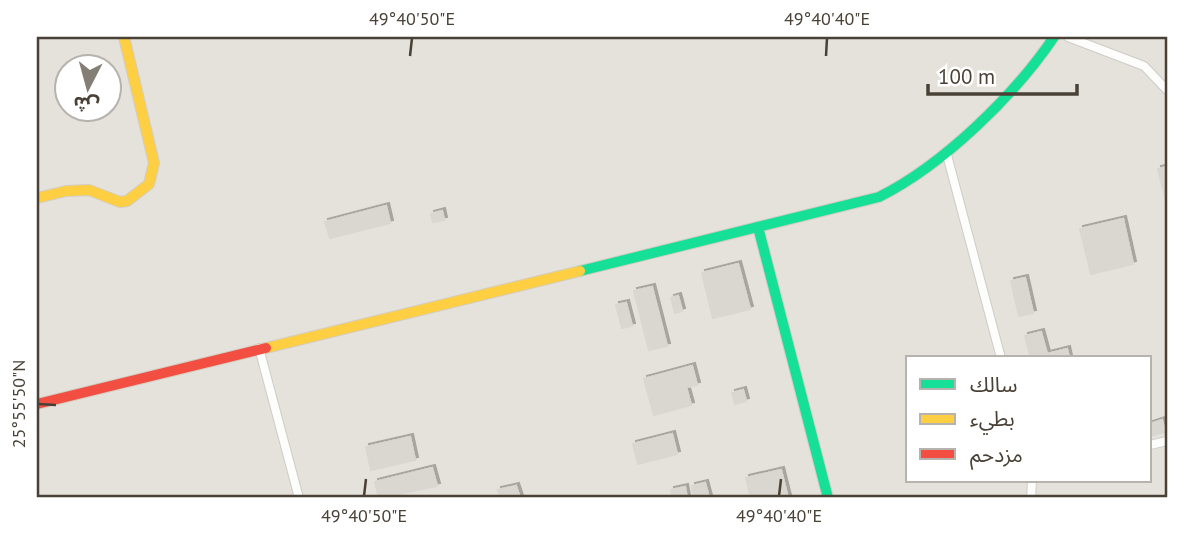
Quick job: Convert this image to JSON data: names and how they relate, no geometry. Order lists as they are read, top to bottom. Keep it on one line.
{"legend":["سالك","بطيء","مزدحم"],"scale_bar":"100 m","north":"bottom","coordinates":["49°40'50\"E","49°40'40\"E","25°55'50\"N"]}
